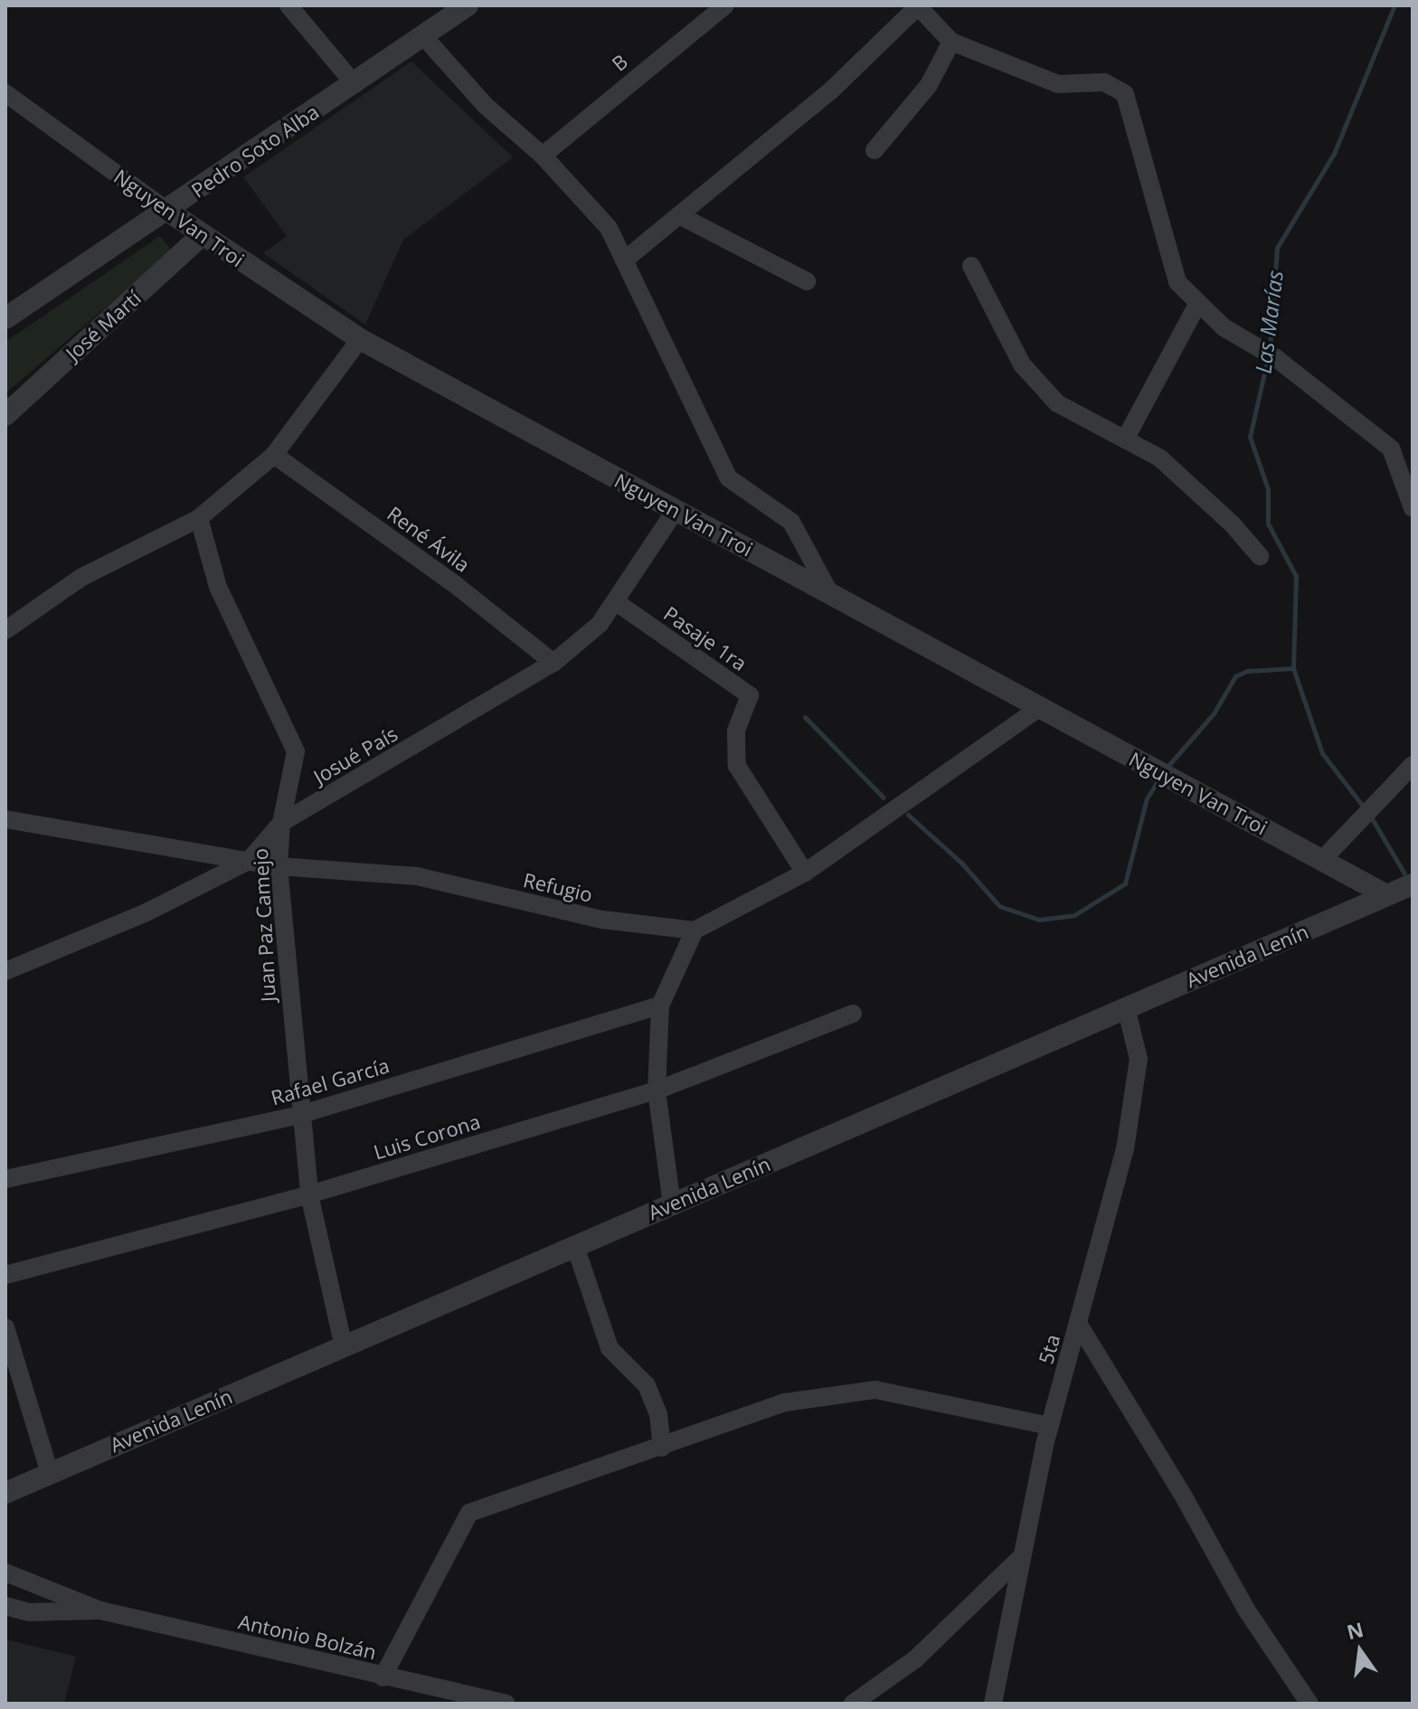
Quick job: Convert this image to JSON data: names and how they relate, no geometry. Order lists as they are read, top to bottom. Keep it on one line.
{"streets":{"street":["B","Pedro Soto Alba","Nguyen Van Troi","José Martí","René Ávila","Pasaje 1ra","Josué País","Refugio","Juan Paz Camejo","Avenida Lenín","Rafael García","Luis Corona","5ta","Antonio Bolzán"]},"crossings":[["Pedro Soto Alba","Nguyen Van Troi"],["Nguyen Van Troi","José Martí"],["Nguyen Van Troi","Josué País"],["Nguyen Van Troi","Avenida Lenín"],["René Ávila","Josué País"],["Pasaje 1ra","Josué País"],["Josué País","Refugio"],["Josué País","Juan Paz Camejo"],["Refugio","Juan Paz Camejo"],["Juan Paz Camejo","Avenida Lenín"],["Juan Paz Camejo","Rafael García"],["Juan Paz Camejo","Luis Corona"],["Avenida Lenín","5ta"]],"water":["Las Marías"],"north":"top"}
